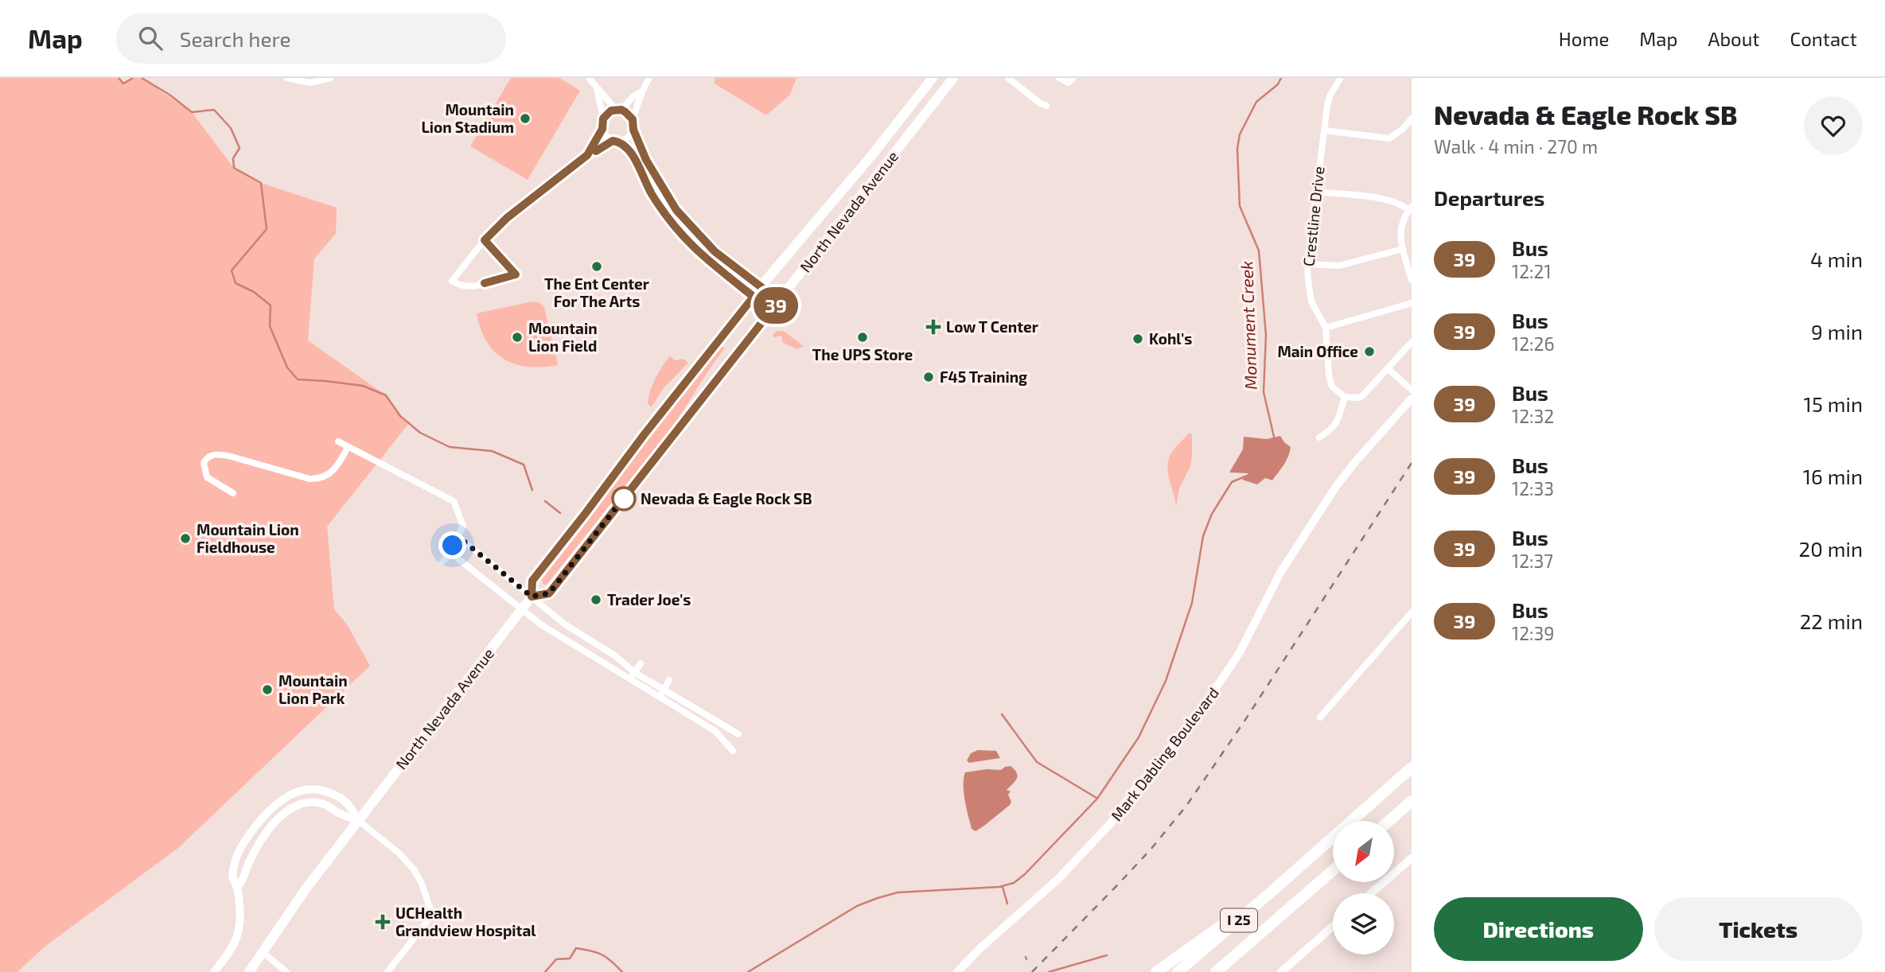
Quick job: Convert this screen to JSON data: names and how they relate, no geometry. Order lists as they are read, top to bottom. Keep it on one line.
{"streets":{"highway":["I 25"],"main road":["North Nevada Avenue"],"street":["Crestline Drive","Mark Dabling Boulevard"]},"water":["Monument Creek"],"places":{"other":["Mountain Lion Stadium","The Ent Center For The Arts","Mountain Lion Field","The UPS Store","Kohl's","Main Office","F45 Training","Nevada & Eagle Rock SB","Mountain Lion Fieldhouse","Trader Joe's","Mountain Lion Park"],"health":["Low T Center","UCHealth Grandview Hospital"]},"lines":["bus line 39"],"north":"bottom left","page":{"header":"Map","search":"Search here","nav":["Home","Map","About","Contact"],"on_map":"39","heading":[["Nevada & Eagle Rock SB","Walk · 4 min · 270 m"],"Departures"],"list":[{"mark":"39","name":"Bus","note":"12:21","value":"4 min"},{"mark":"39","name":"Bus","note":"12:26","value":"9 min"},{"mark":"39","name":"Bus","note":"12:32","value":"15 min"},{"mark":"39","name":"Bus","note":"12:33","value":"16 min"},{"mark":"39","name":"Bus","note":"12:37","value":"20 min"},{"mark":"39","name":"Bus","note":"12:39","value":"22 min"}],"buttons":["Directions","Tickets"]}}
